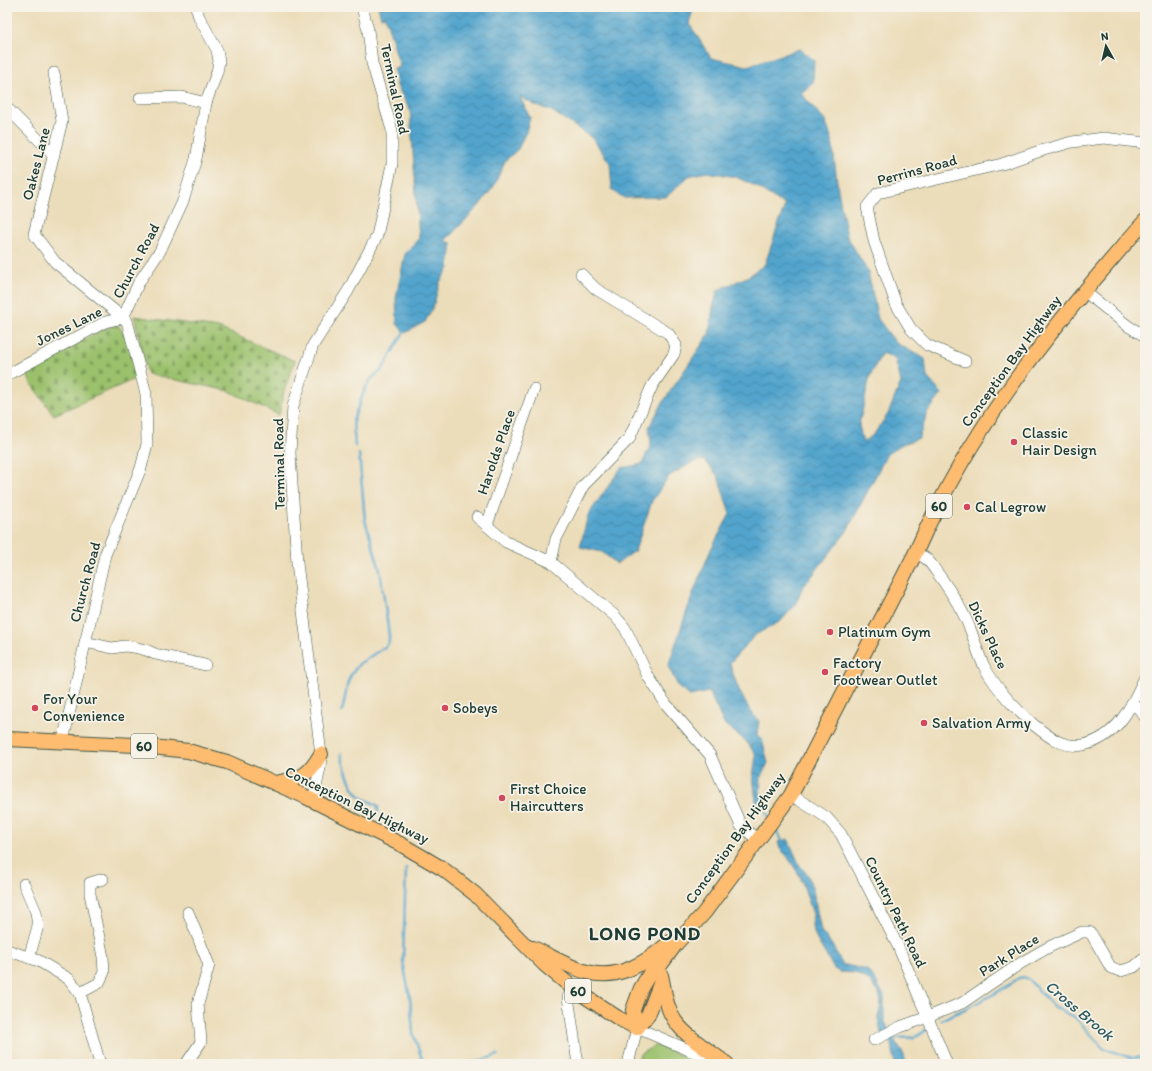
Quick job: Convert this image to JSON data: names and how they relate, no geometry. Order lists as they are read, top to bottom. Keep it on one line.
{"streets":{"main road":["Conception Bay Highway","60"],"street":["Terminal Road","Oakes Lane","Perrins Road","Church Road","Jones Lane","Harolds Place","Dicks Place","Country Path Road","Park Place"]},"crossings":[["Terminal Road","Conception Bay Highway"],["Oakes Lane","Church Road"],["Oakes Lane","Jones Lane"],["Church Road","Jones Lane"],["Church Road","Conception Bay Highway"],["Conception Bay Highway","Dicks Place"],["Conception Bay Highway","Country Path Road"],["Country Path Road","Park Place"]],"districts":["LONG POND"],"water":["Cross Brook"],"places":["Classic Hair Design","Cal Legrow","Platinum Gym","Factory Footwear Outlet","For Your Convenience","Sobeys","Salvation Army","First Choice Haircutters"],"north":"top"}
